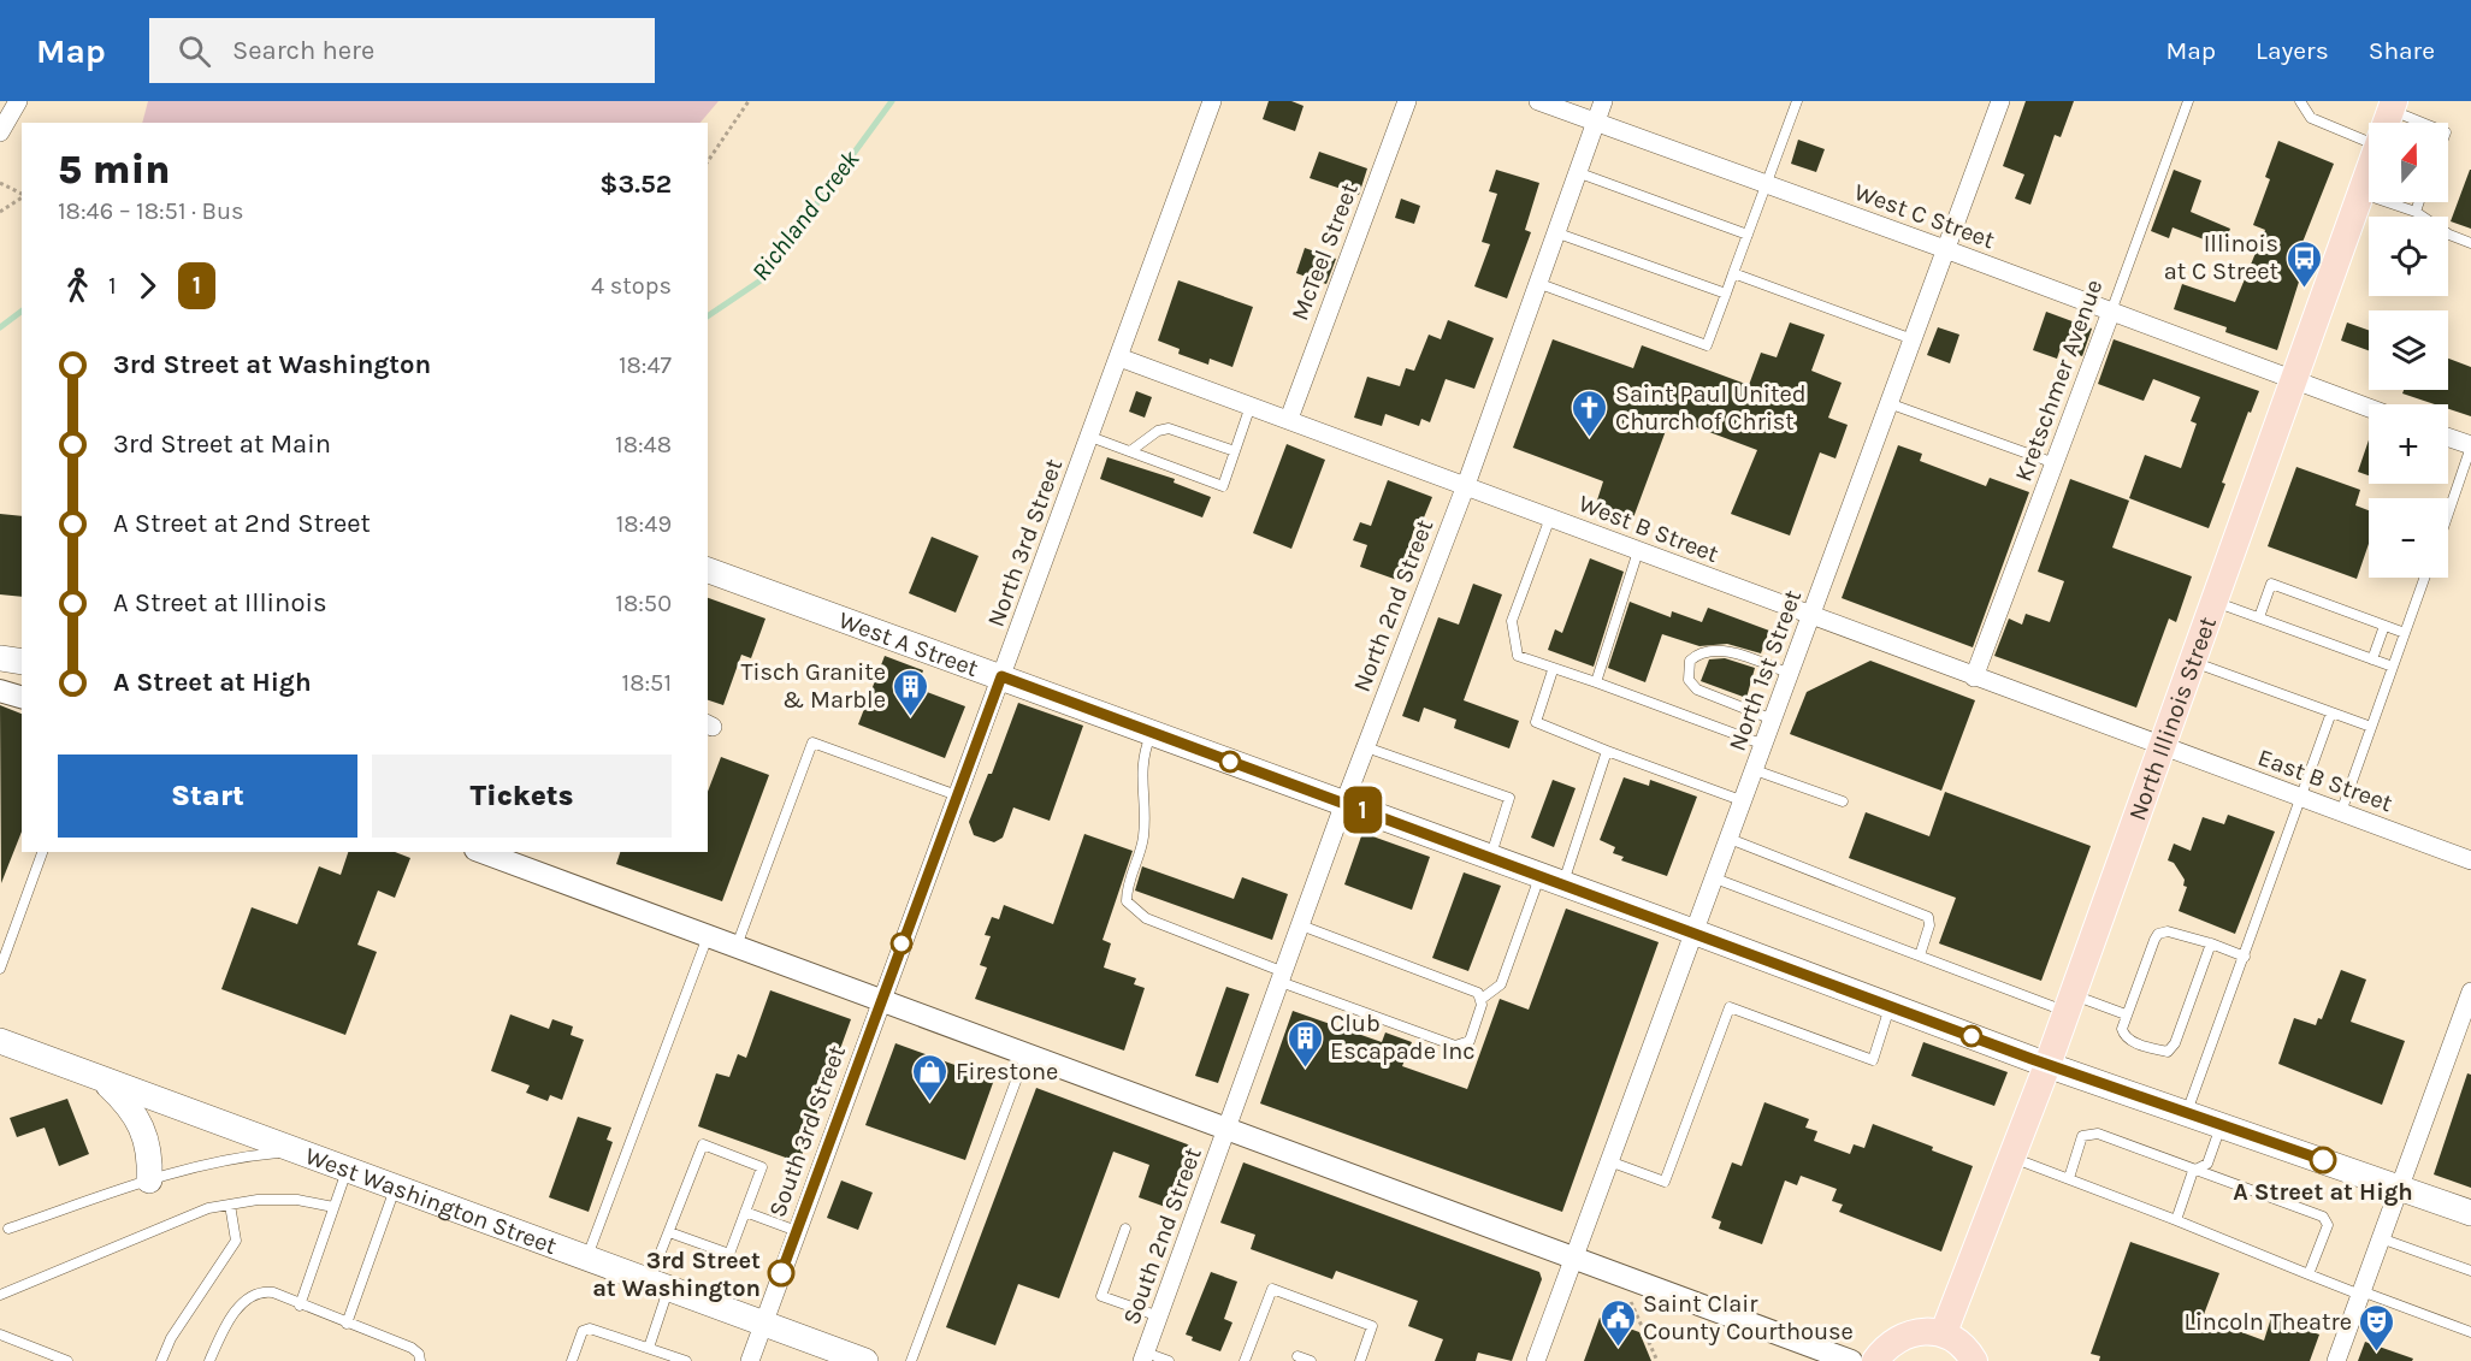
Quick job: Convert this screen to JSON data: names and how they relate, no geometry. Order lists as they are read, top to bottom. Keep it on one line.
{"streets":{"main road":["West A Street","North Illinois Street","West Washington Street"],"street":["West C Street","McTeel Street","Kretschmer Avenue","West B Street","North 3rd Street","North 2nd Street","North 1st Street","East B Street","South 3rd Street","South 2nd Street"]},"crossings":[["West C Street","Kretschmer Avenue"],["West C Street","North 2nd Street"],["West C Street","North 1st Street"],["West C Street","North Illinois Street"],["McTeel Street","West B Street"],["Kretschmer Avenue","West B Street"],["West B Street","North 3rd Street"],["West B Street","North 2nd Street"],["West B Street","North 1st Street"],["West B Street","North Illinois Street"],["West B Street","East B Street"],["North 3rd Street","West A Street"],["North 3rd Street","South 3rd Street"],["North 2nd Street","West A Street"],["North 2nd Street","South 2nd Street"],["West A Street","North 1st Street"],["West A Street","North Illinois Street"],["North Illinois Street","East B Street"],["South 3rd Street","West Washington Street"]],"water":["Richland Creek"],"places":{"bus stop":["Illinois at C Street"],"church":["Saint Paul United Church of Christ"],"building":["Tisch Granite & Marble","Club Escapade Inc"],"shop":["Firestone"],"other":["A Street at High","3rd Street at Washington"],"public building":["Saint Clair County Courthouse"],"theatre":["Lincoln Theatre"]},"lines":["bus line 1"],"north":"top","page":{"header":"Map","search":"Search here","nav":["Map","Layers","Share"],"on_map":"1","map_buttons":["+","−"],"heading":["5 min","18:46 – 18:51 · Bus","$3.52"],"legs":["1","1","4 stops"],"list":[{"name":"3rd Street at Washington","value":"18:47"},{"name":"3rd Street at Main","value":"18:48"},{"name":"A Street at 2nd Street","value":"18:49"},{"name":"A Street at Illinois","value":"18:50"},{"name":"A Street at High","value":"18:51"}],"buttons":["Start","Tickets"]}}
